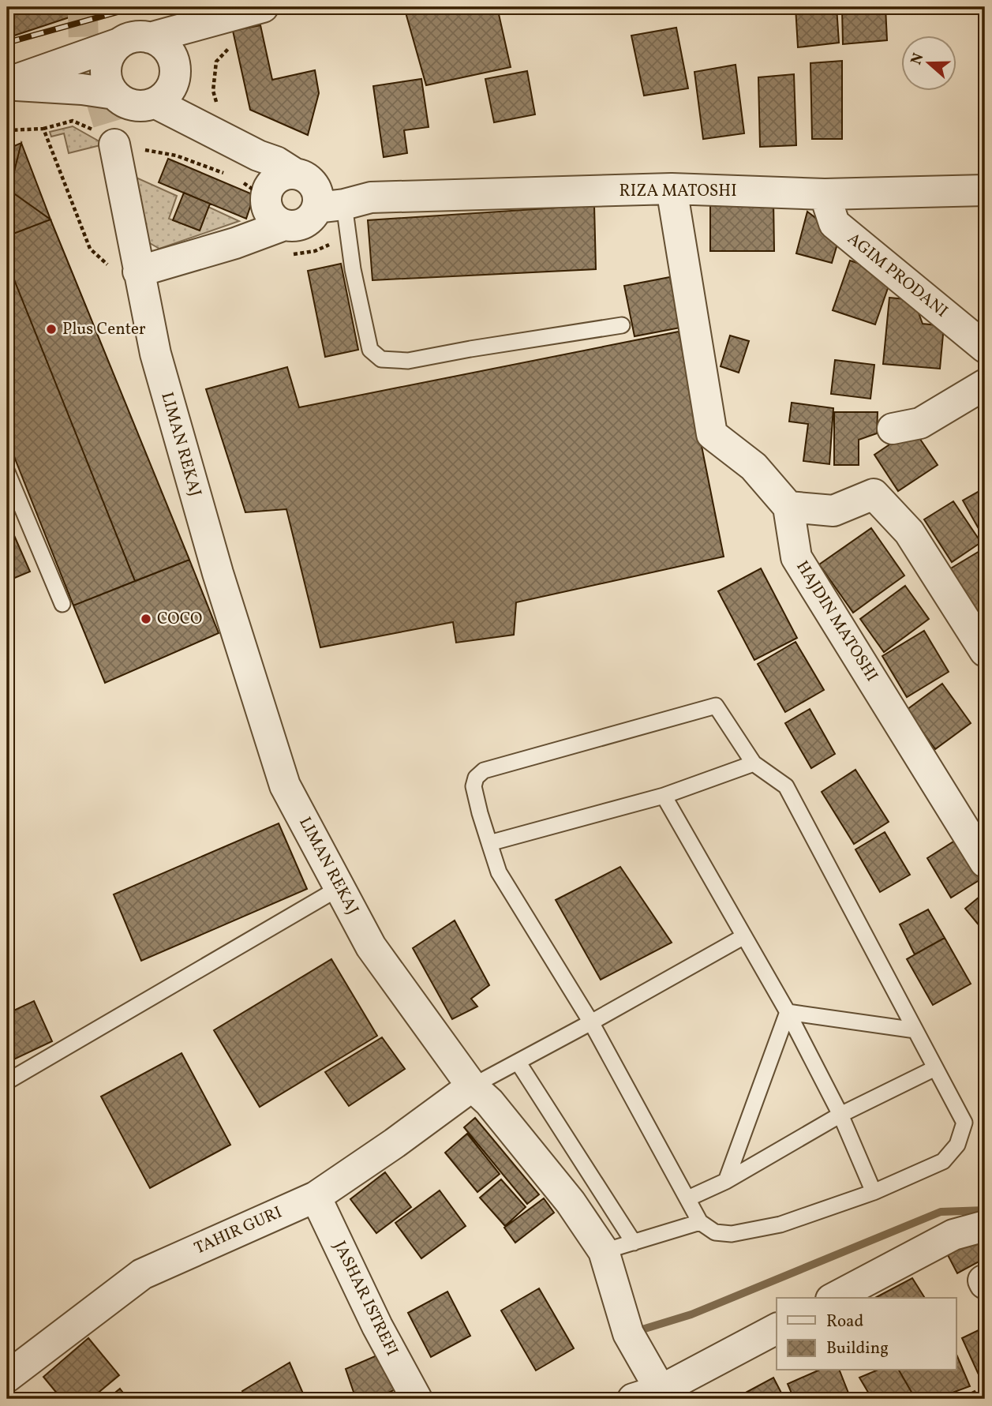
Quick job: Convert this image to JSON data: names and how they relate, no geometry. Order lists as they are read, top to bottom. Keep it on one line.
{"streets":{"street":["RIZA MATOSHI","AGIM PRODANI","LIMAN REKAJ","HAJDIN MATOSHI","TAHIR GURI","JASHAR ISTREFI"]},"crossings":[["RIZA MATOSHI","AGIM PRODANI"],["LIMAN REKAJ","TAHIR GURI"],["TAHIR GURI","JASHAR ISTREFI"]],"places":["Plus Center","COCO"],"legend":["Road","Building"],"north":"left"}
